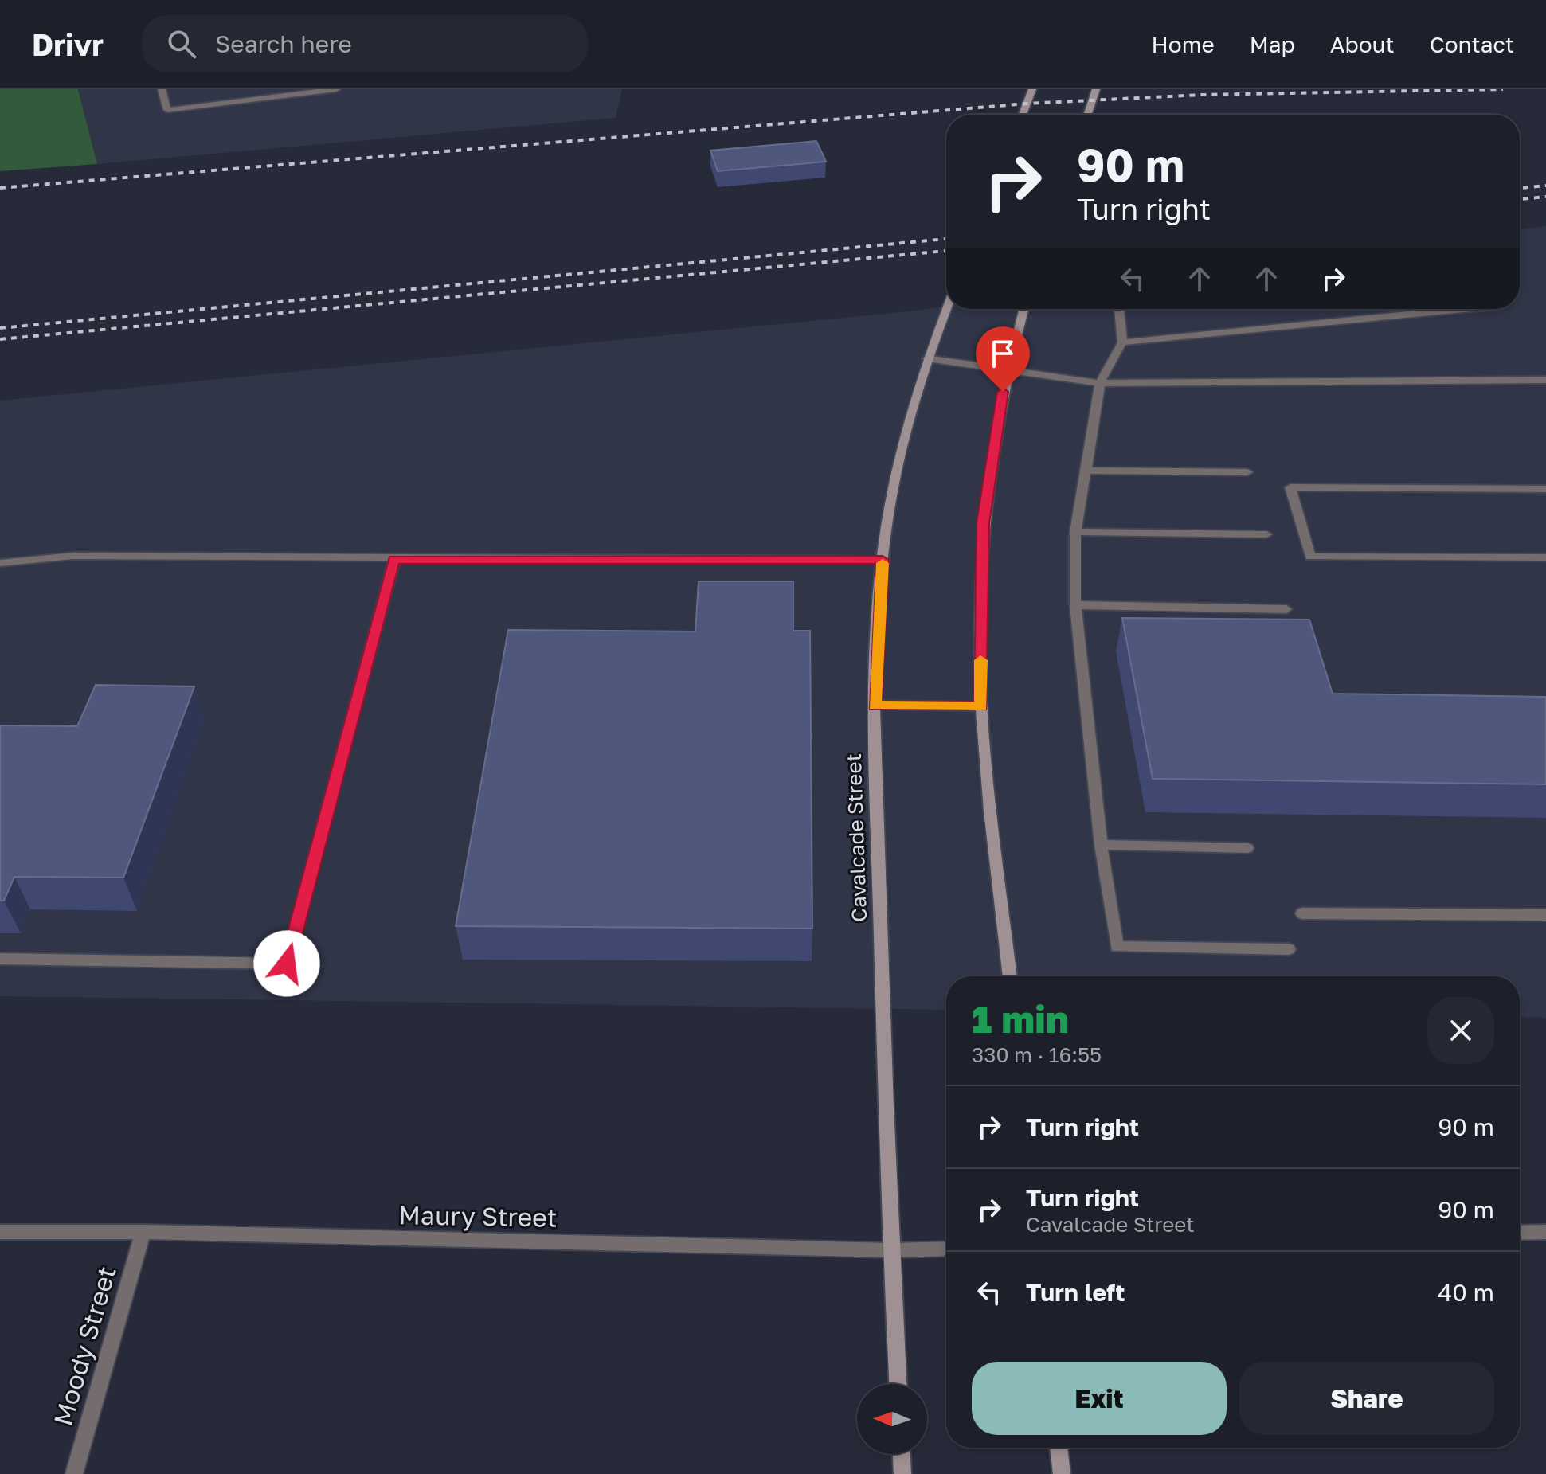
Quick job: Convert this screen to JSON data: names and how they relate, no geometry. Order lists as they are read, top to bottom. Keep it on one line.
{"streets":{"main road":["Cavalcade Street"],"street":["Maury Street","Moody Street"]},"crossings":[["Cavalcade Street","Maury Street"],["Maury Street","Moody Street"]],"north":"left","page":{"header":"Drivr","search":"Search here","nav":["Home","Map","About","Contact"],"turn":["90 m","Turn right"],"heading":["1 min","330 m · 16:55"],"list":[{"name":"Turn right","value":"90 m"},{"name":"Turn right","note":"Cavalcade Street","value":"90 m"},{"name":"Turn left","value":"40 m"}],"buttons":["Exit","Share"]}}
